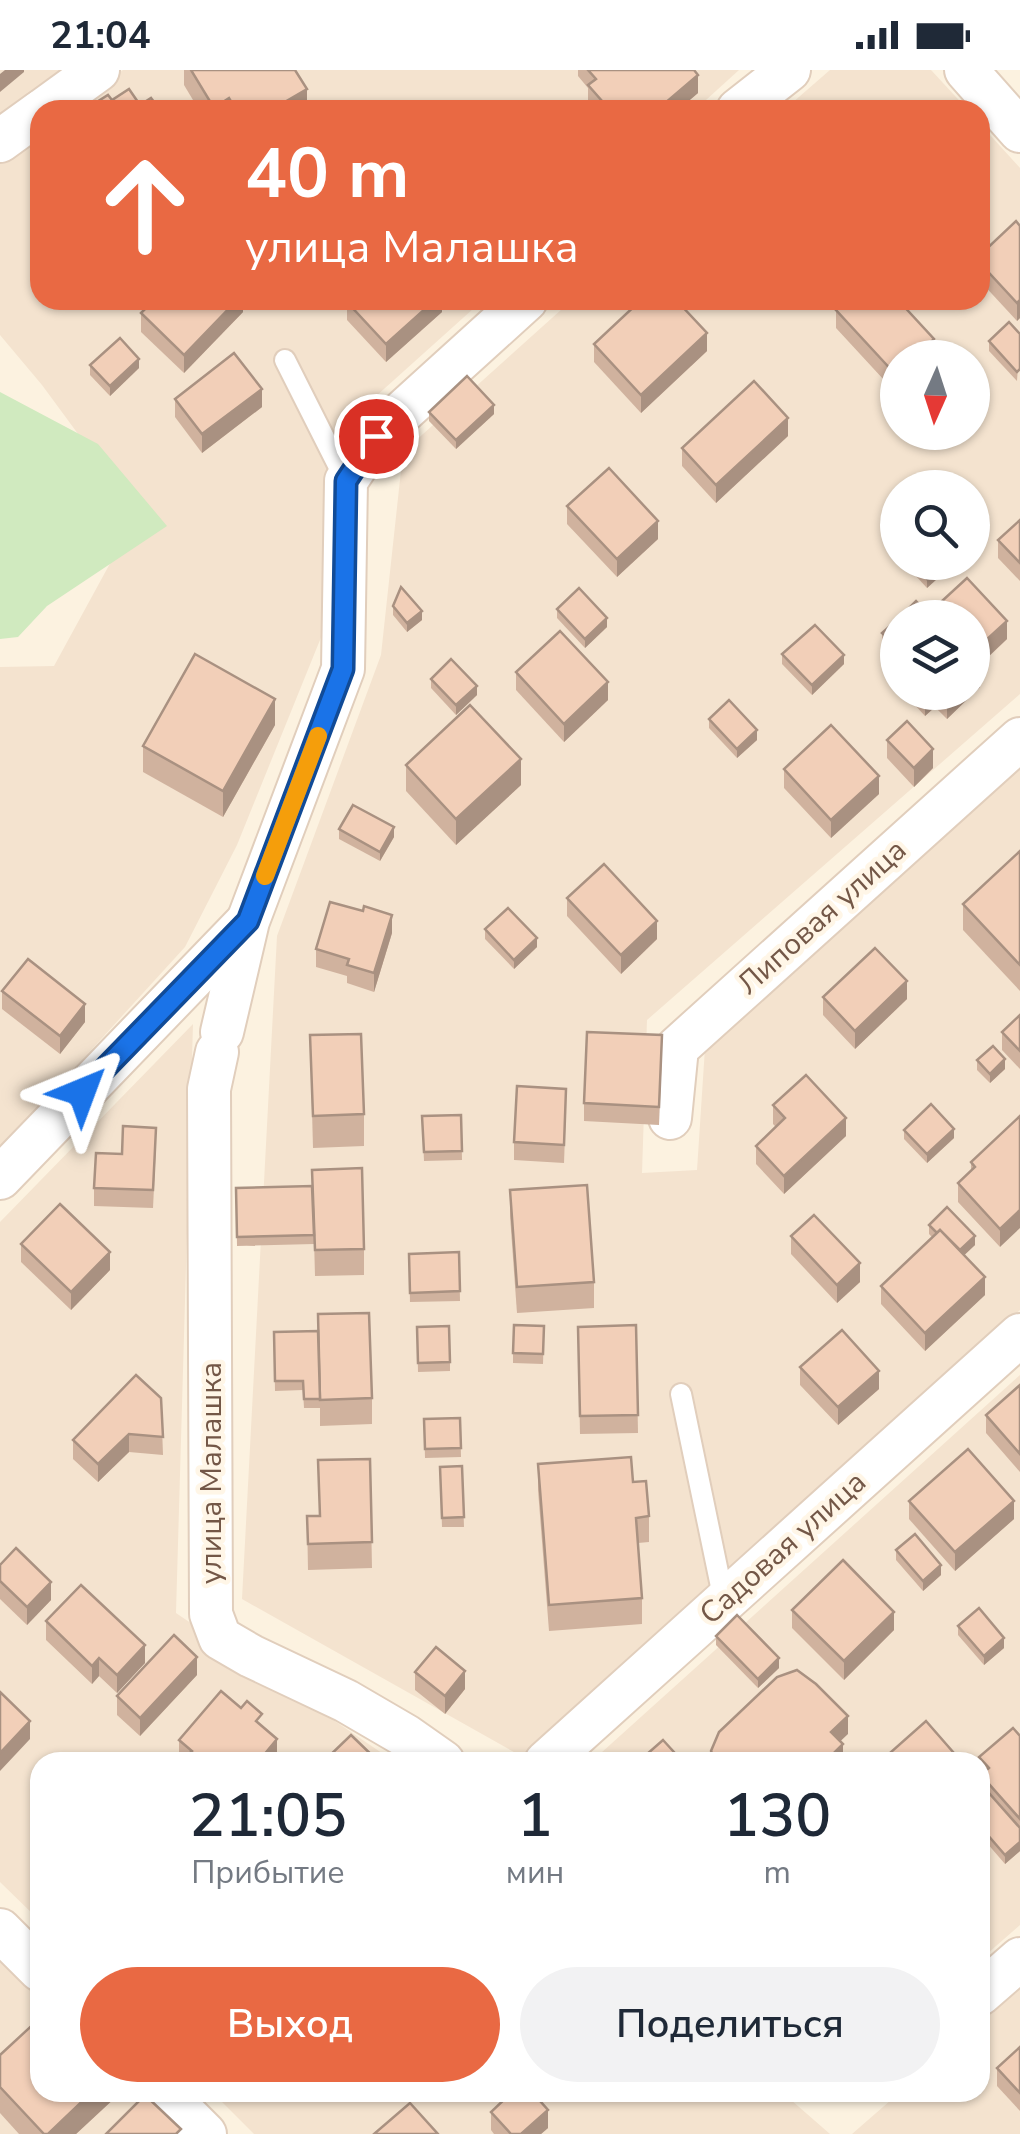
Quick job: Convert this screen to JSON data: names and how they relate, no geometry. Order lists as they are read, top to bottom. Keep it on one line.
{"streets":{"street":["Липовая улица","улица Малашка","Садовая улица"]},"north":"bottom","page":{"status":"21:04","turn":["40 m","улица Малашка"],"eta":["21:05","Прибытие","1","мин","130","m"],"buttons":["Выход","Поделиться"]}}
